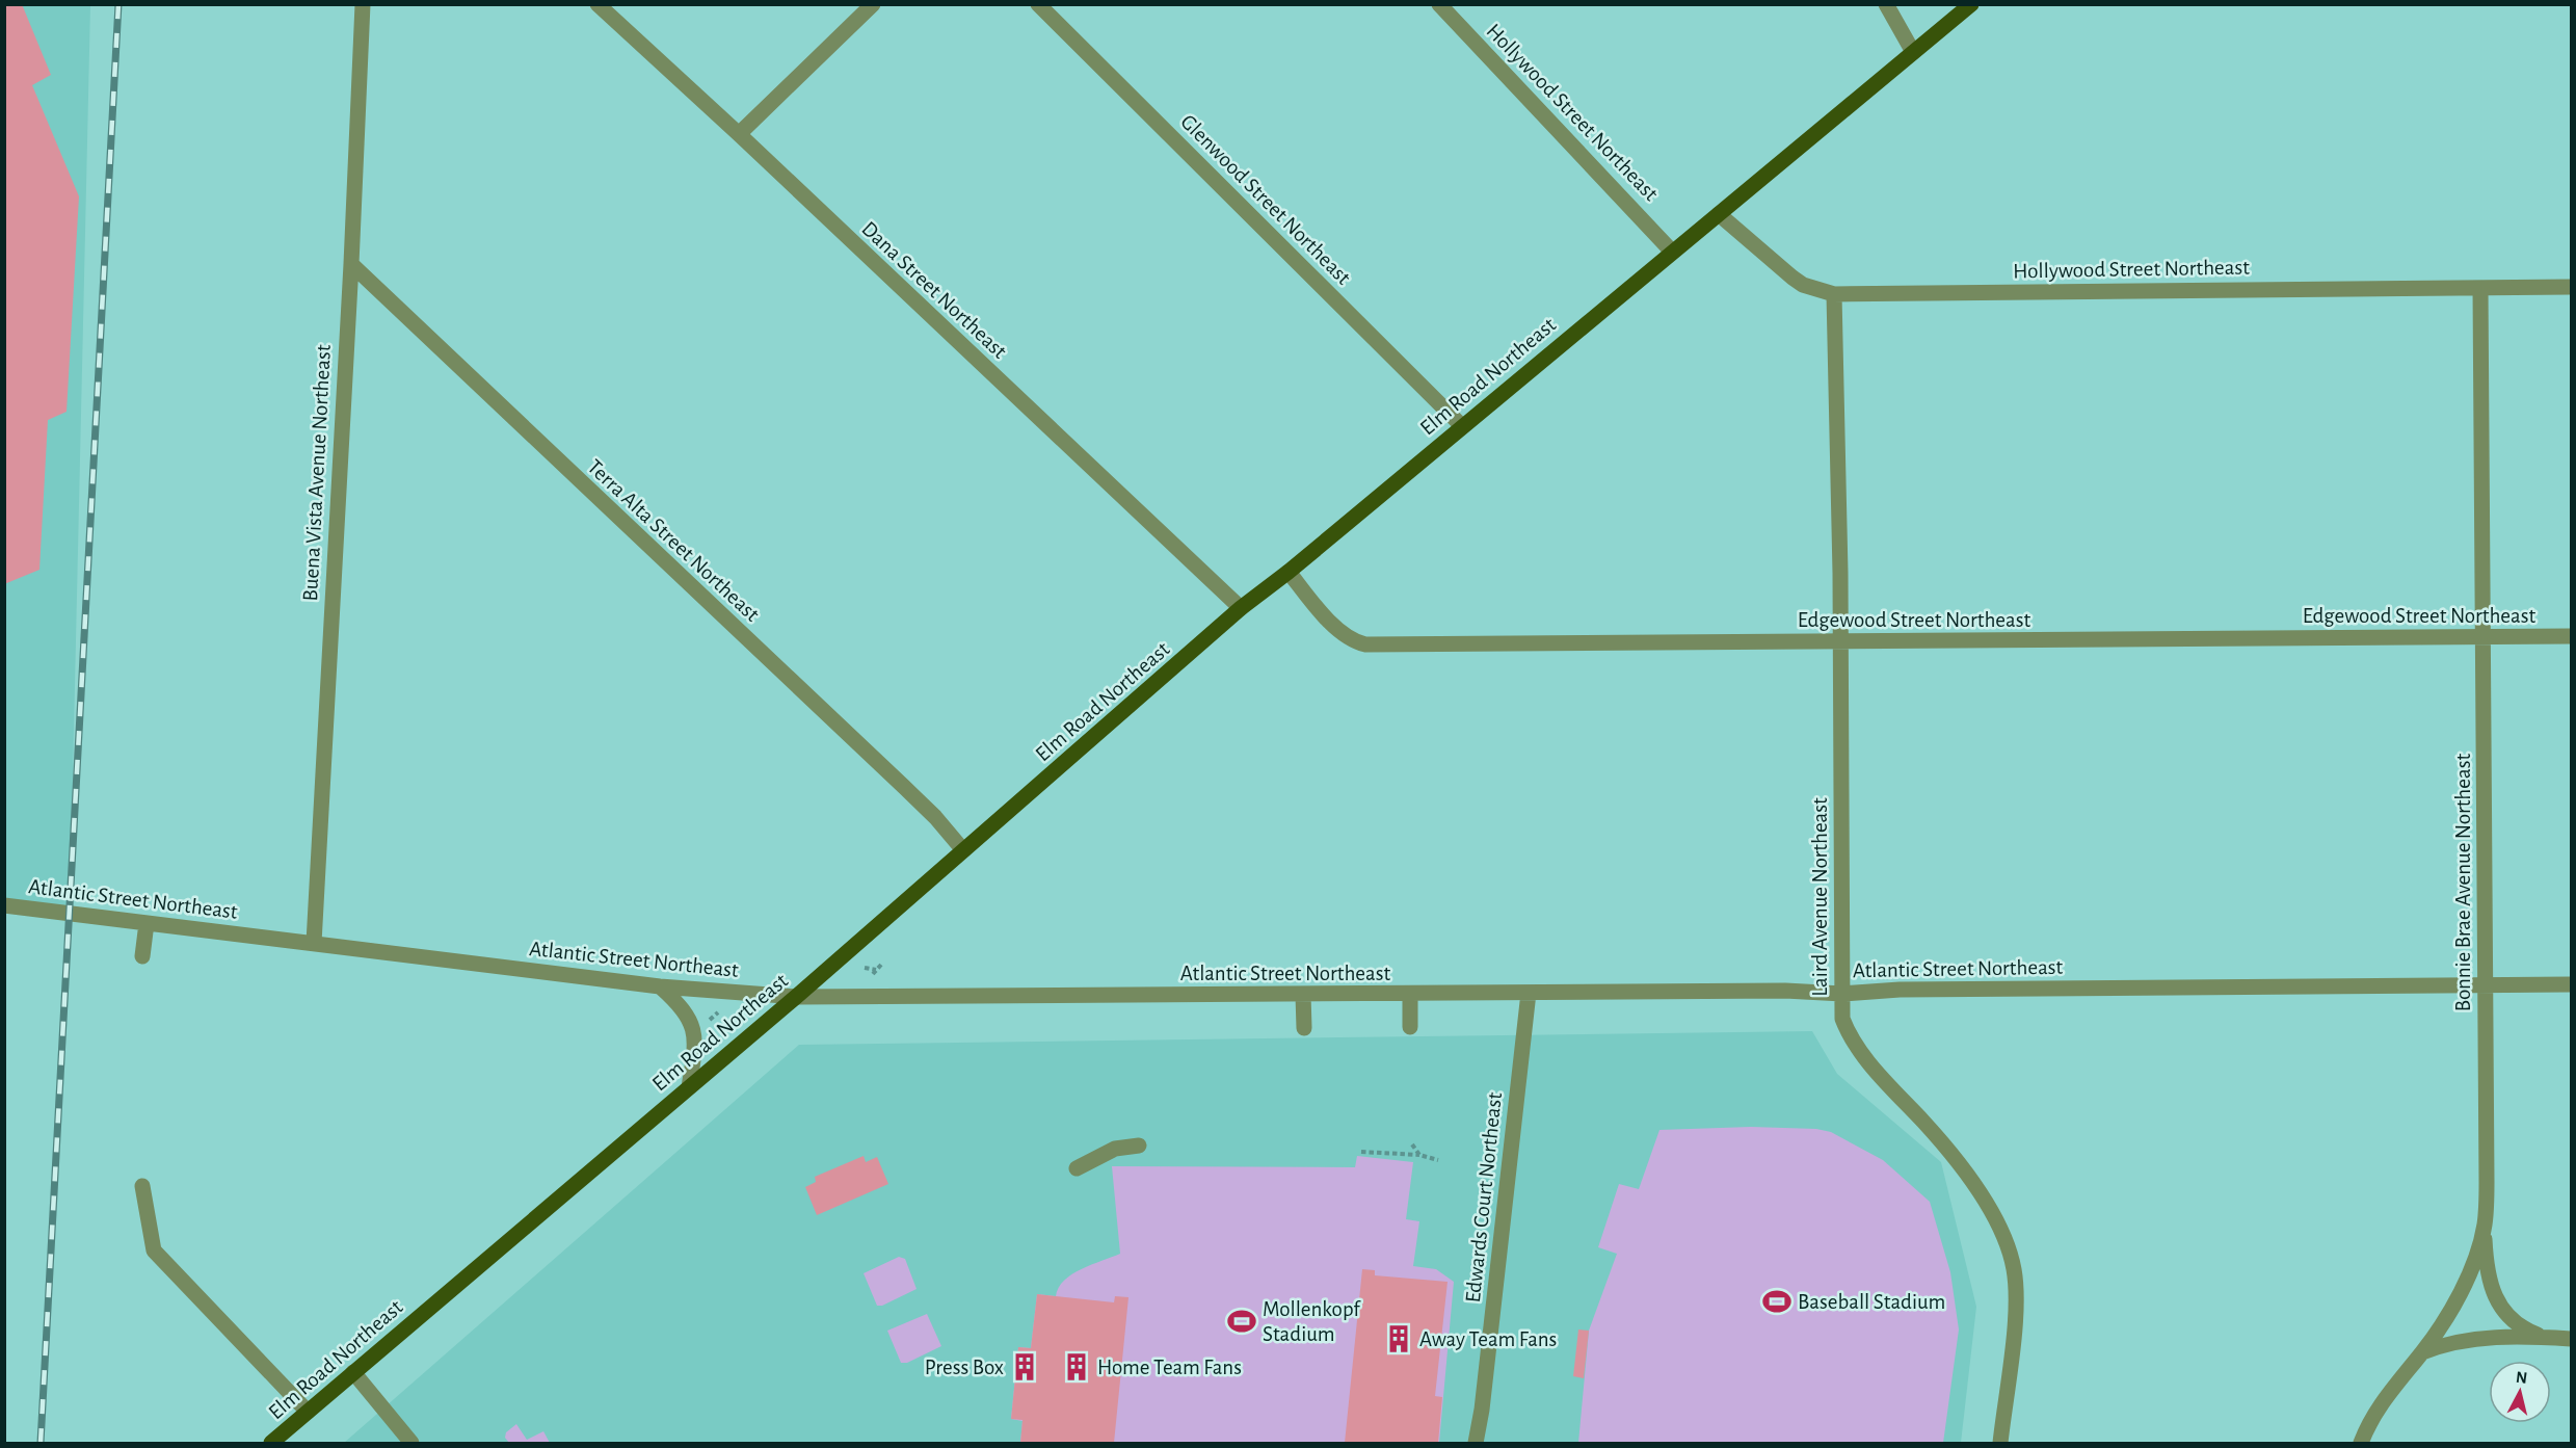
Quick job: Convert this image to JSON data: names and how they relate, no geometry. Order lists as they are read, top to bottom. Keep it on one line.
{"streets":{"main road":["Elm Road Northeast"],"street":["Hollywood Street Northeast","Glenwood Street Northeast","Dana Street Northeast","Buena Vista Avenue Northeast","Terra Alta Street Northeast","Edgewood Street Northeast","Bonnie Brae Avenue Northeast","Laird Avenue Northeast","Atlantic Street Northeast","Edwards Court Northeast"]},"crossings":[["Hollywood Street Northeast","Elm Road Northeast"],["Hollywood Street Northeast","Bonnie Brae Avenue Northeast"],["Hollywood Street Northeast","Laird Avenue Northeast"],["Glenwood Street Northeast","Elm Road Northeast"],["Dana Street Northeast","Elm Road Northeast"],["Elm Road Northeast","Terra Alta Street Northeast"],["Elm Road Northeast","Edgewood Street Northeast"],["Elm Road Northeast","Atlantic Street Northeast"],["Buena Vista Avenue Northeast","Terra Alta Street Northeast"],["Buena Vista Avenue Northeast","Atlantic Street Northeast"],["Edgewood Street Northeast","Bonnie Brae Avenue Northeast"],["Edgewood Street Northeast","Laird Avenue Northeast"],["Bonnie Brae Avenue Northeast","Atlantic Street Northeast"],["Laird Avenue Northeast","Atlantic Street Northeast"],["Atlantic Street Northeast","Edwards Court Northeast"]],"places":{"sports":["Baseball Stadium","Mollenkopf Stadium"],"building":["Away Team Fans","Press Box","Home Team Fans"]},"north":"top"}
